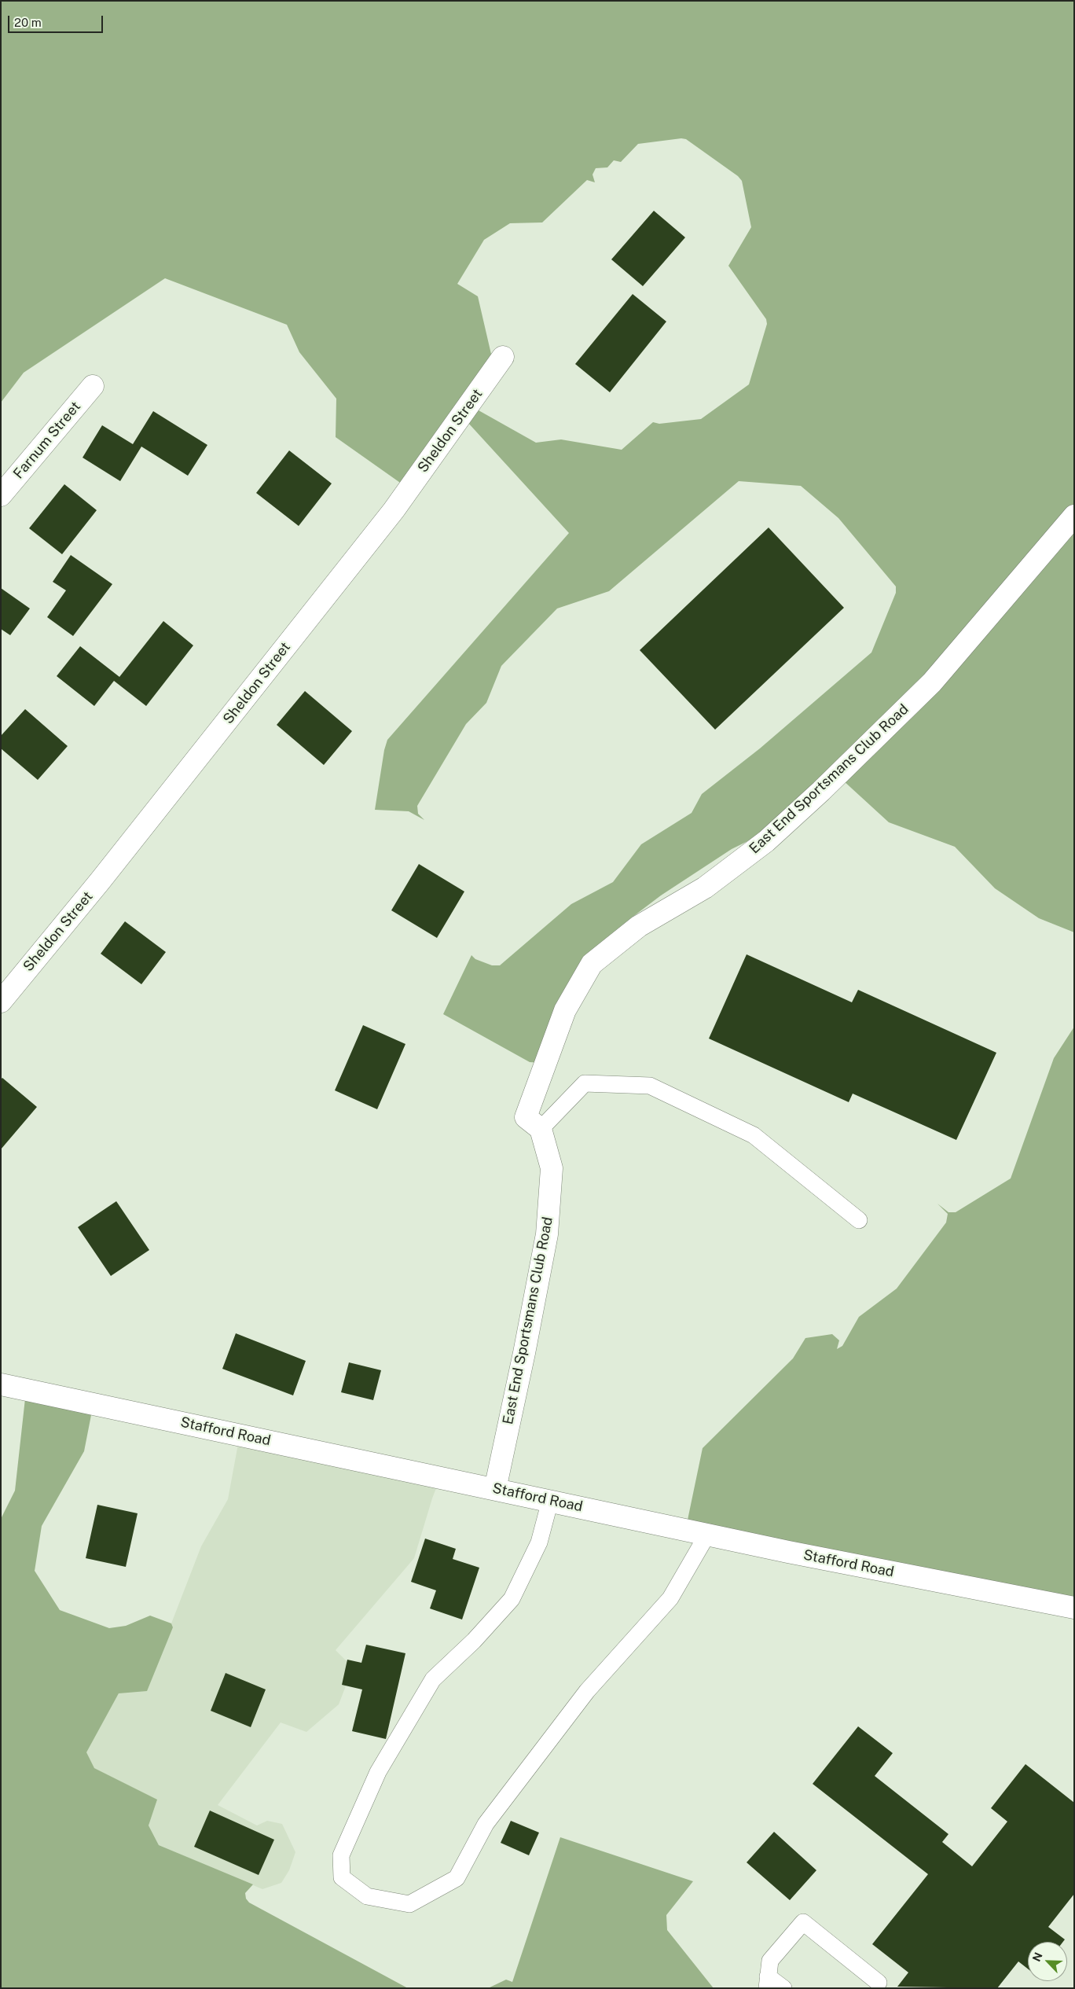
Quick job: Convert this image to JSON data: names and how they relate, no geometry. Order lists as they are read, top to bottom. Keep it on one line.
{"streets":{"street":["Sheldon Street","Farnum Street","East End Sportsmans Club Road","Stafford Road"]},"crossings":[["East End Sportsmans Club Road","Stafford Road"]],"scale_bar":"20 m","north":"top left"}
